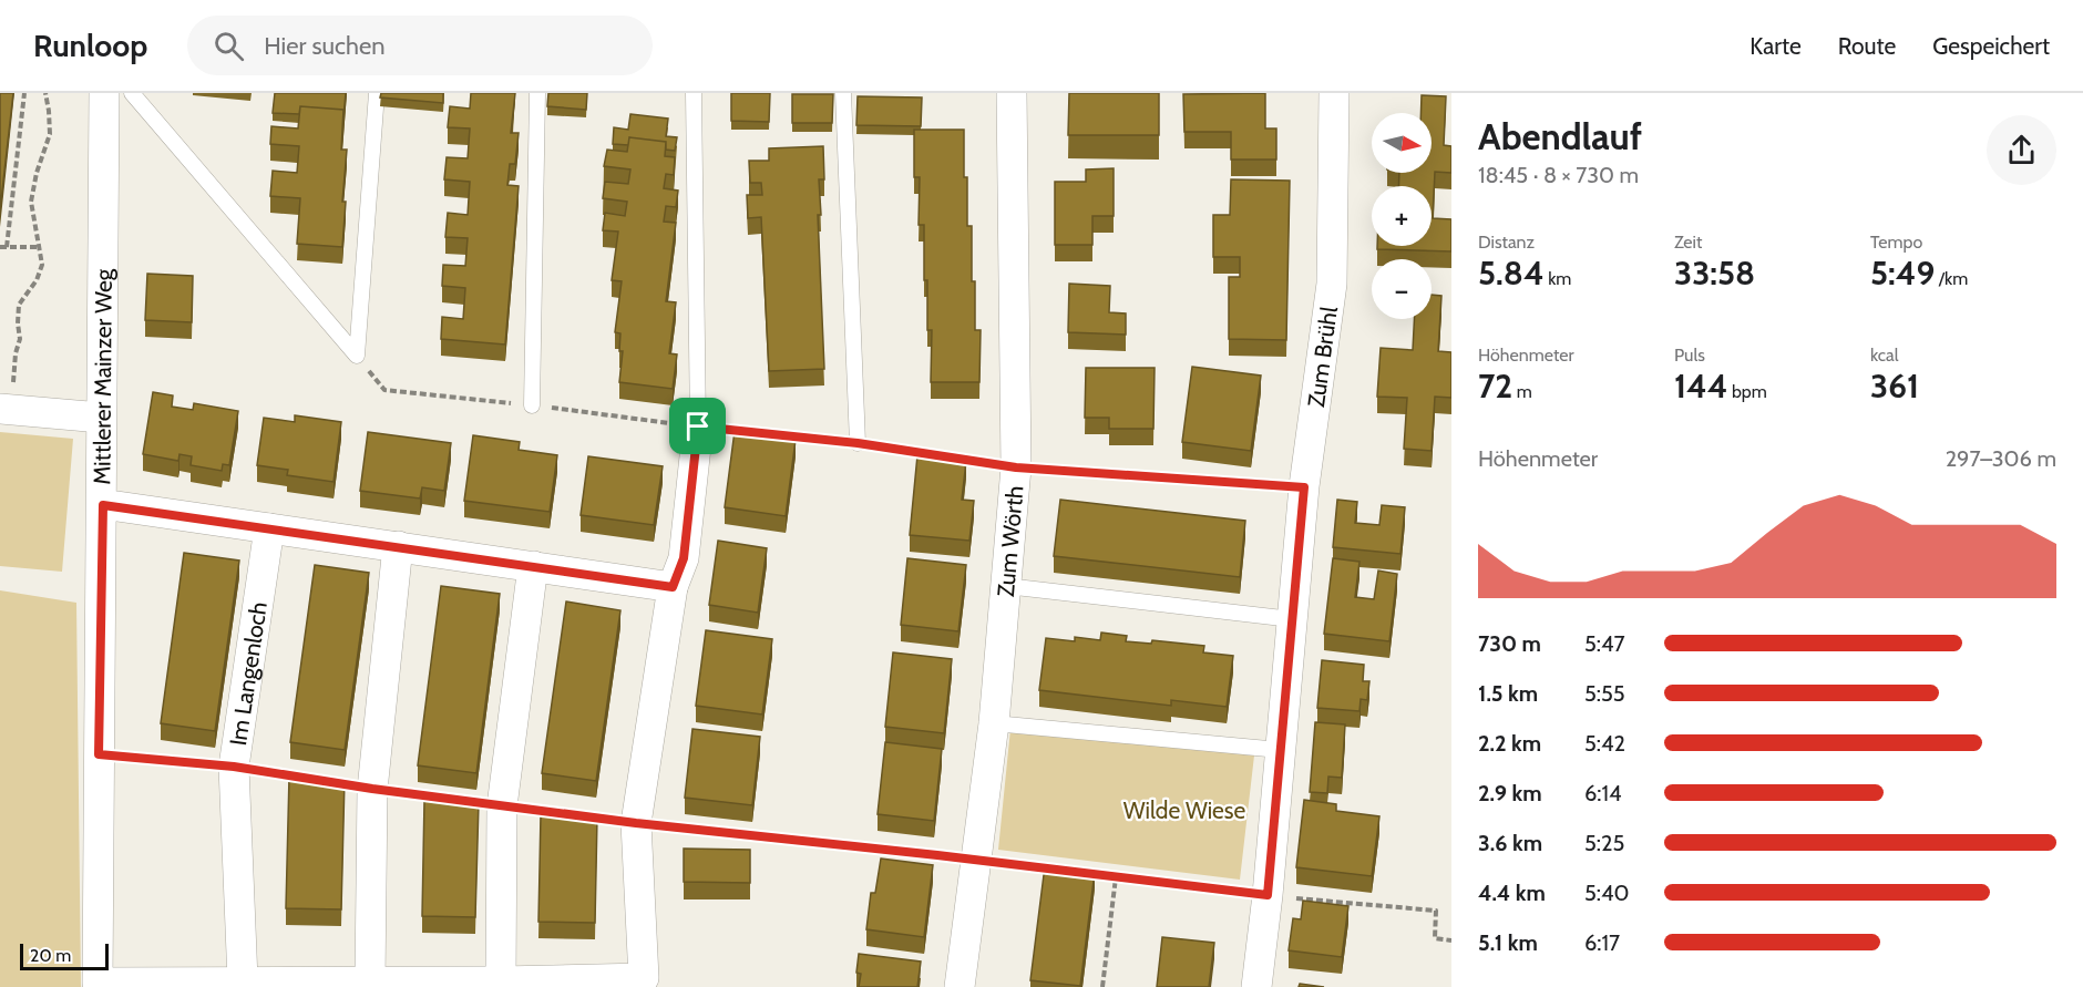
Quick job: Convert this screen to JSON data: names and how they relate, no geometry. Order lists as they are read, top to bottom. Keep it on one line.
{"streets":{"street":["Zum Brühl","Mittlerer Mainzer Weg","Zum Wörth","Im Langenloch"]},"crossings":[["Mittlerer Mainzer Weg","Im Langenloch"]],"parks":["Wilde Wiese"],"scale_bar":"20 m","north":"right","page":{"header":"Runloop","search":"Hier suchen","nav":["Karte","Route","Gespeichert"],"heading":["Abendlauf","18:45 · 8 × 730 m"],"map_buttons":["+","−"],"stats":[["Distanz","5.84 km"],["Zeit","33:58"],["Tempo","5:49 /km"],["Höhenmeter","72 m"],["Puls","144 bpm"],["kcal","361"]],"chart":["Höhenmeter","297–306 m"],"list":[{"name":"730 m","note":"5:47"},{"name":"1.5 km","note":"5:55"},{"name":"2.2 km","note":"5:42"},{"name":"2.9 km","note":"6:14"},{"name":"3.6 km","note":"5:25"},{"name":"4.4 km","note":"5:40"},{"name":"5.1 km","note":"6:17"}],"scale":"20 m"}}
